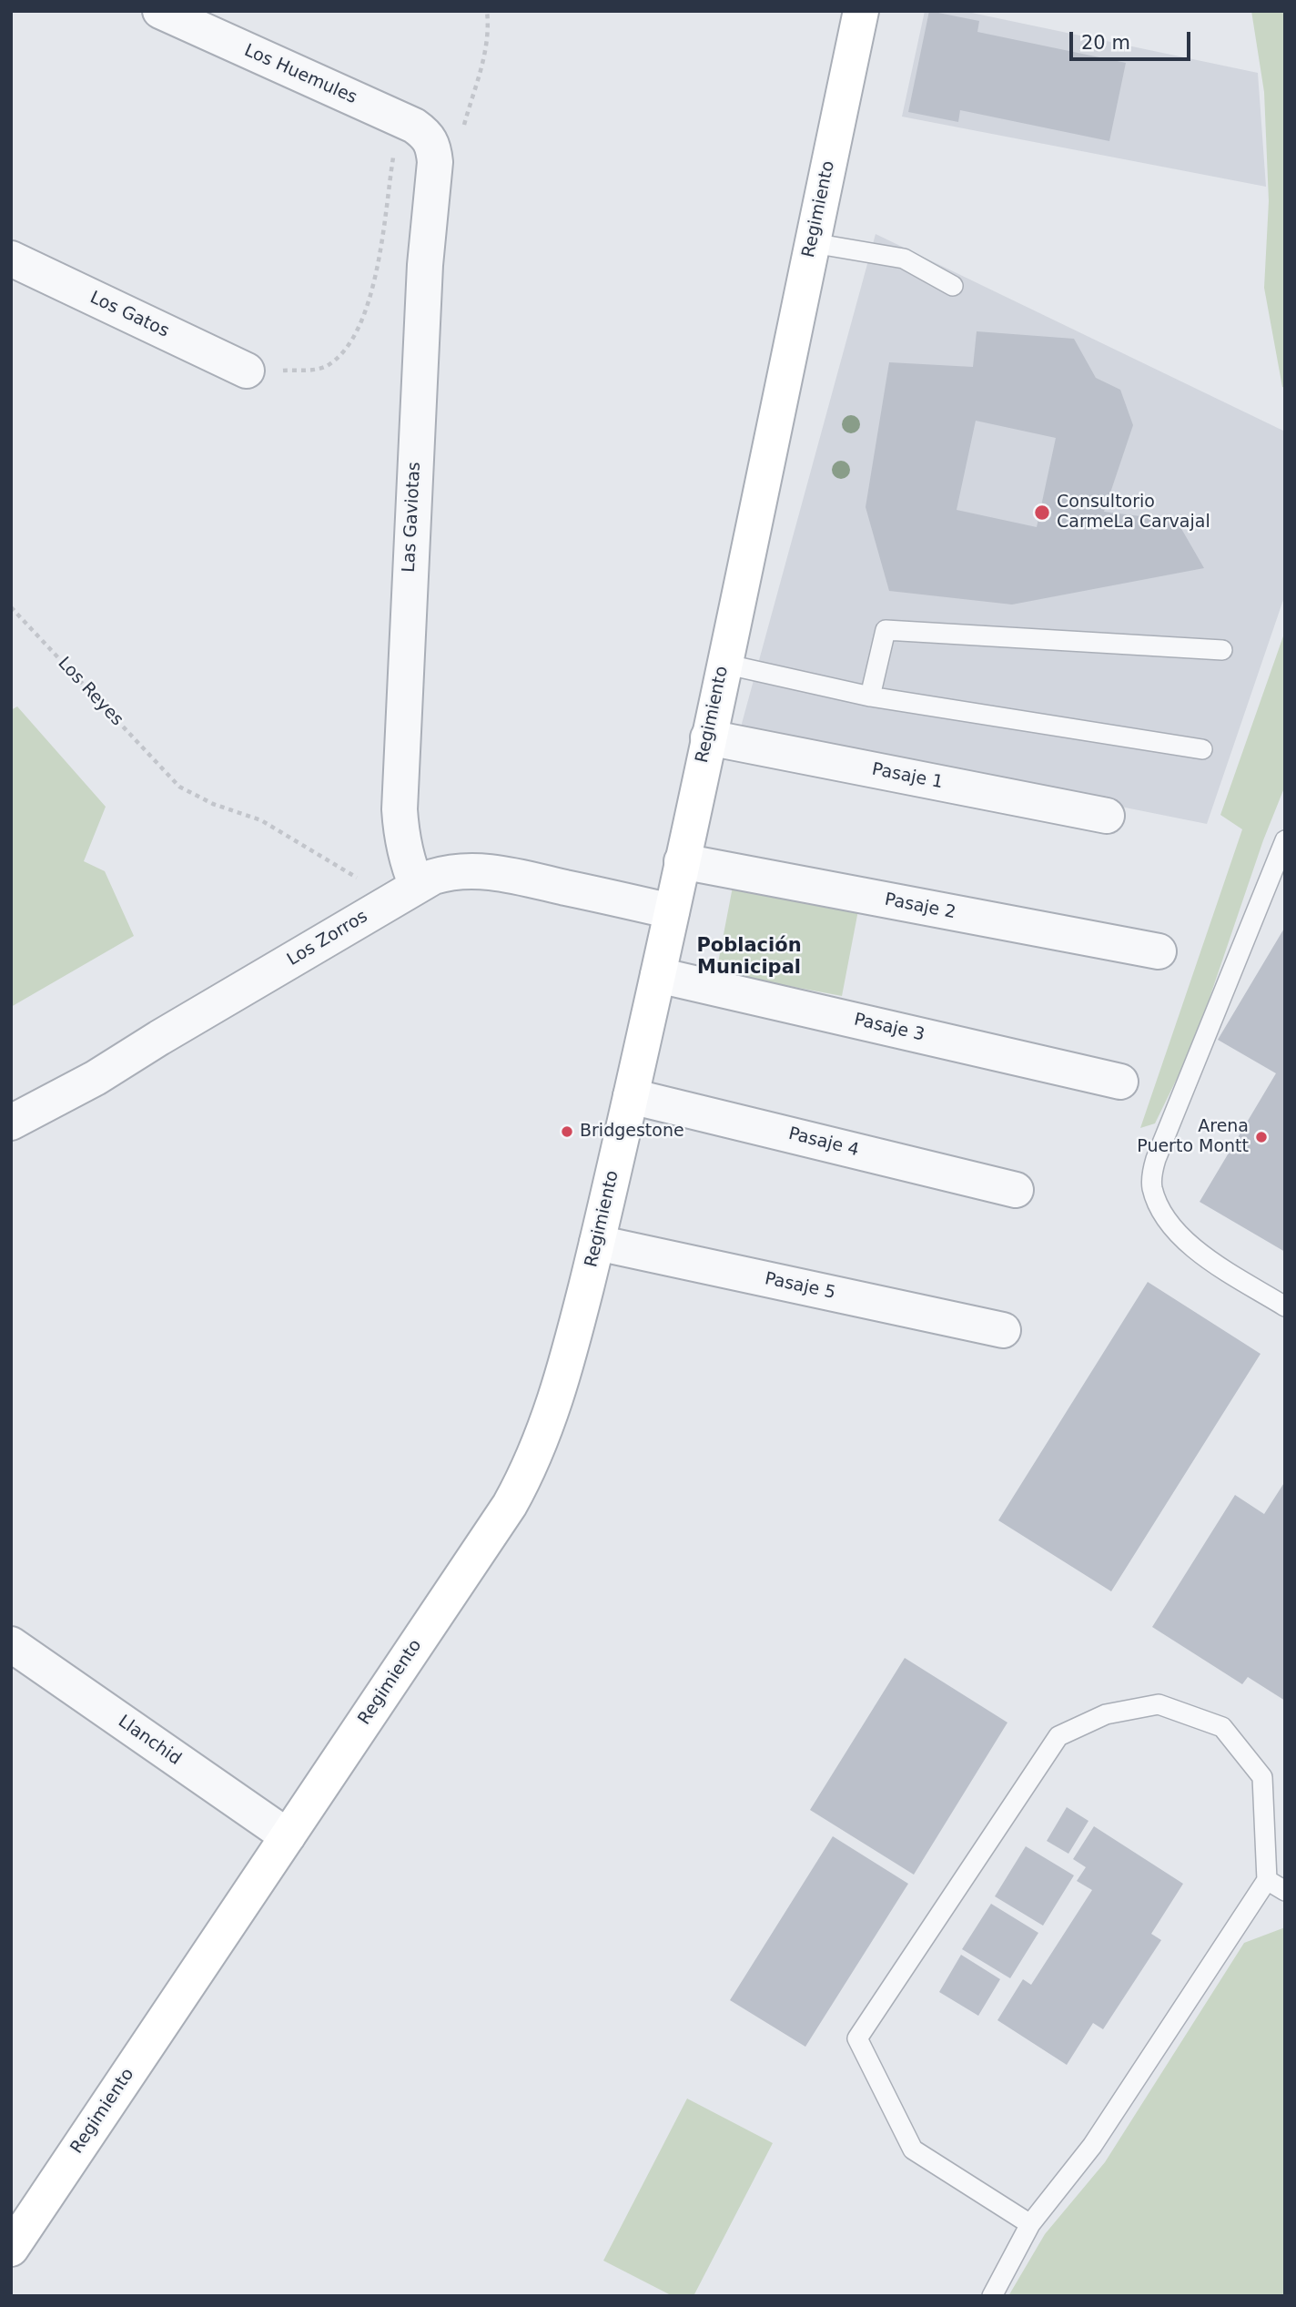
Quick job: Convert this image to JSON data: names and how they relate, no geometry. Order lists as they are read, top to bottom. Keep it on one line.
{"streets":{"main road":["Regimiento"],"street":["Los Huemules","Los Gatos","Las Gaviotas","Pasaje 1","Pasaje 2","Los Zorros","Pasaje 3","Pasaje 4","Pasaje 5","Llanchid"],"path":["Los Reyes"]},"crossings":[["Los Huemules","Las Gaviotas"],["Regimiento","Pasaje 1"],["Regimiento","Pasaje 2"],["Regimiento","Los Zorros"],["Regimiento","Pasaje 3"],["Regimiento","Pasaje 4"],["Regimiento","Pasaje 5"],["Regimiento","Llanchid"],["Las Gaviotas","Los Reyes"],["Las Gaviotas","Los Zorros"],["Los Reyes","Los Zorros"]],"districts":["Población Municipal"],"places":["Consultorio CarmeLa Carvajal","Bridgestone","Arena Puerto Montt"],"scale_bar":"20 m"}
